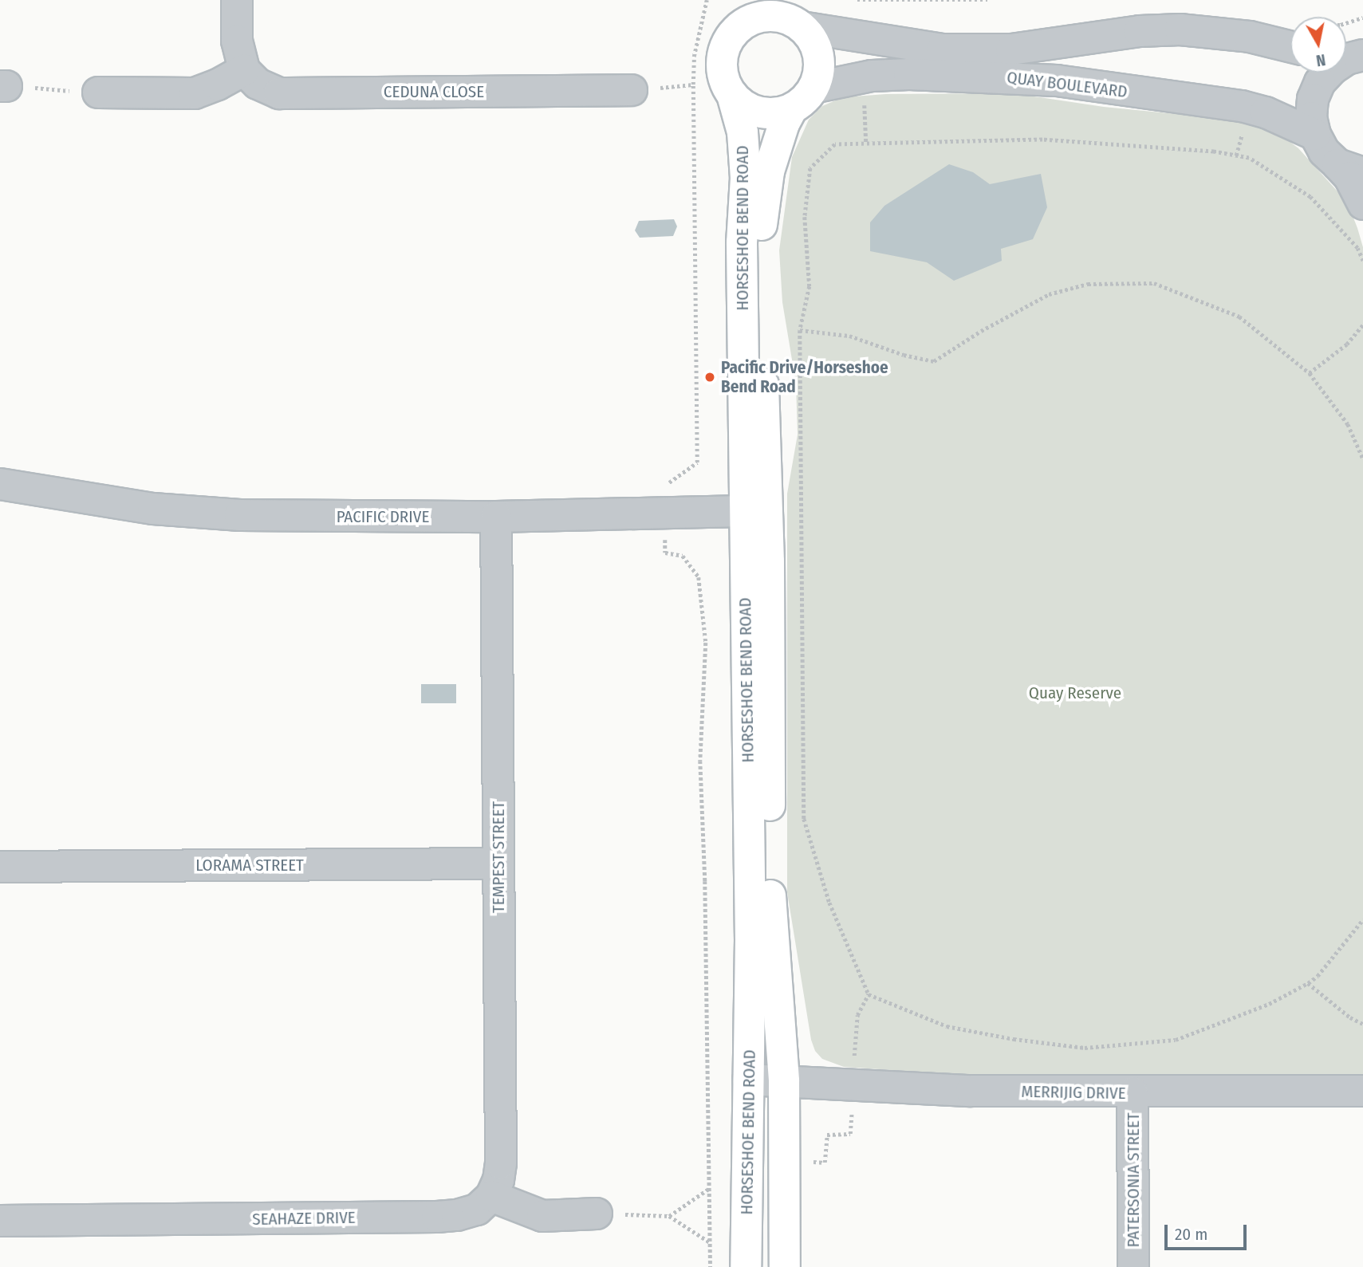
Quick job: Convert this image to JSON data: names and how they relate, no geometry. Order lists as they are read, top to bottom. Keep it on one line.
{"streets":{"street":["QUAY BOULEVARD","CEDUNA CLOSE","HORSESHOE BEND ROAD","PACIFIC DRIVE","TEMPEST STREET","LORAMA STREET","MERRIJIG DRIVE","PATERSONIA STREET","SEAHAZE DRIVE"]},"crossings":[["QUAY BOULEVARD","HORSESHOE BEND ROAD"],["HORSESHOE BEND ROAD","PACIFIC DRIVE"],["HORSESHOE BEND ROAD","MERRIJIG DRIVE"],["PACIFIC DRIVE","TEMPEST STREET"],["TEMPEST STREET","LORAMA STREET"],["TEMPEST STREET","SEAHAZE DRIVE"],["MERRIJIG DRIVE","PATERSONIA STREET"]],"parks":["Quay Reserve"],"places":["Pacific Drive/Horseshoe Bend Road"],"scale_bar":"20 m","north":"bottom"}
